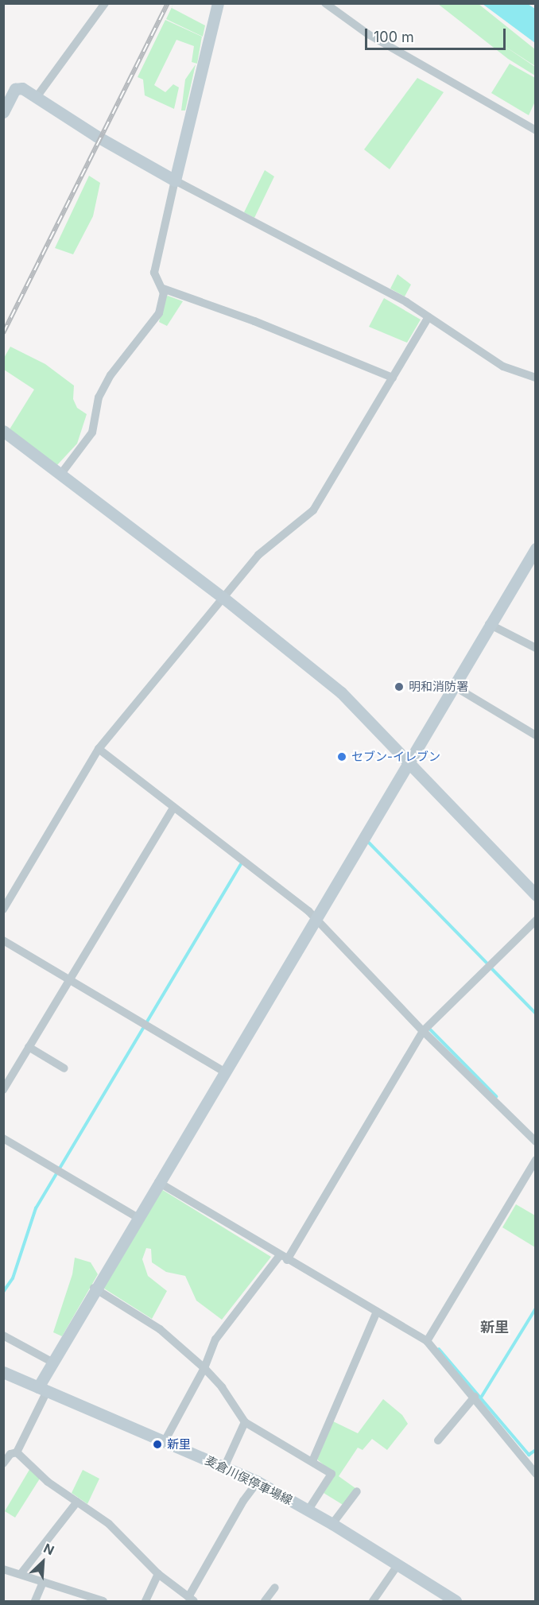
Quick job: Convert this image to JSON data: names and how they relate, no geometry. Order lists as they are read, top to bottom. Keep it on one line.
{"streets":{"street":["麦倉川俣停車場線"]},"districts":["新里"],"places":["明和消防署","セブン-イレブン","新里"],"scale_bar":"100 m","north":"top right"}
